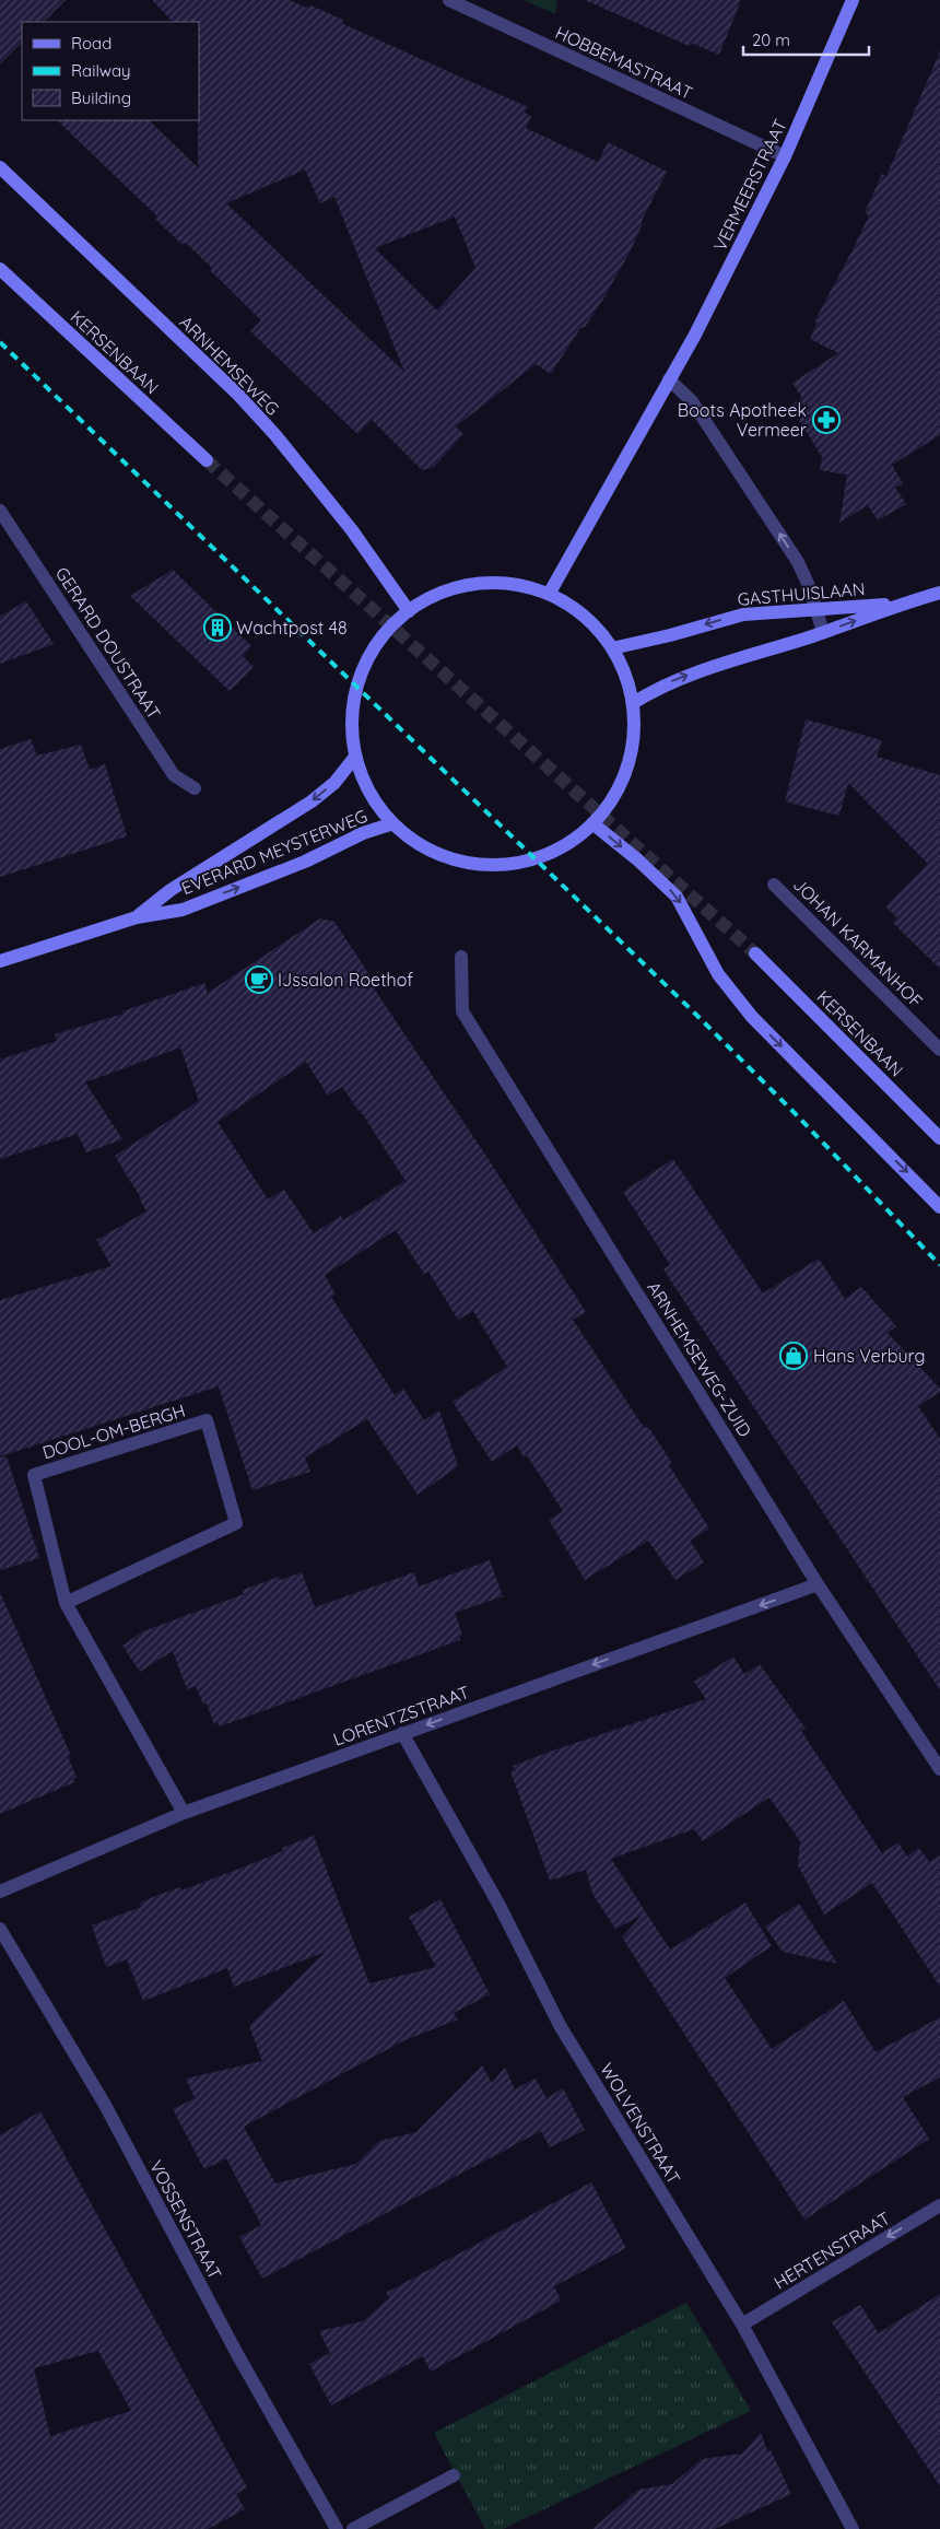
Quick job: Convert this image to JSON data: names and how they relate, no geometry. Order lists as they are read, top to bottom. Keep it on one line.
{"streets":{"main road":["VERMEERSTRAAT","KERSENBAAN","ARNHEMSEWEG","GASTHUISLAAN","EVERARD MEYSTERWEG"],"street":["HOBBEMASTRAAT","GERARD DOUSTRAAT","JOHAN KARMANHOF","ARNHEMSEWEG-ZUID","DOOL-OM-BERGH","LORENTZSTRAAT","WOLVENSTRAAT","VOSSENSTRAAT","HERTENSTRAAT"]},"crossings":[["HOBBEMASTRAAT","VERMEERSTRAAT"],["ARNHEMSEWEG-ZUID","LORENTZSTRAAT"],["DOOL-OM-BERGH","LORENTZSTRAAT"],["LORENTZSTRAAT","WOLVENSTRAAT"],["WOLVENSTRAAT","HERTENSTRAAT"]],"one_way":["LORENTZSTRAAT","HERTENSTRAAT"],"places":{"pharmacy":["Boots Apotheek Vermeer"],"building":["Wachtpost 48"],"cafe":["IJssalon Roethof"],"shop":["Hans Verburg"]},"legend":["Road","Railway","Building"],"scale_bar":"20 m"}
